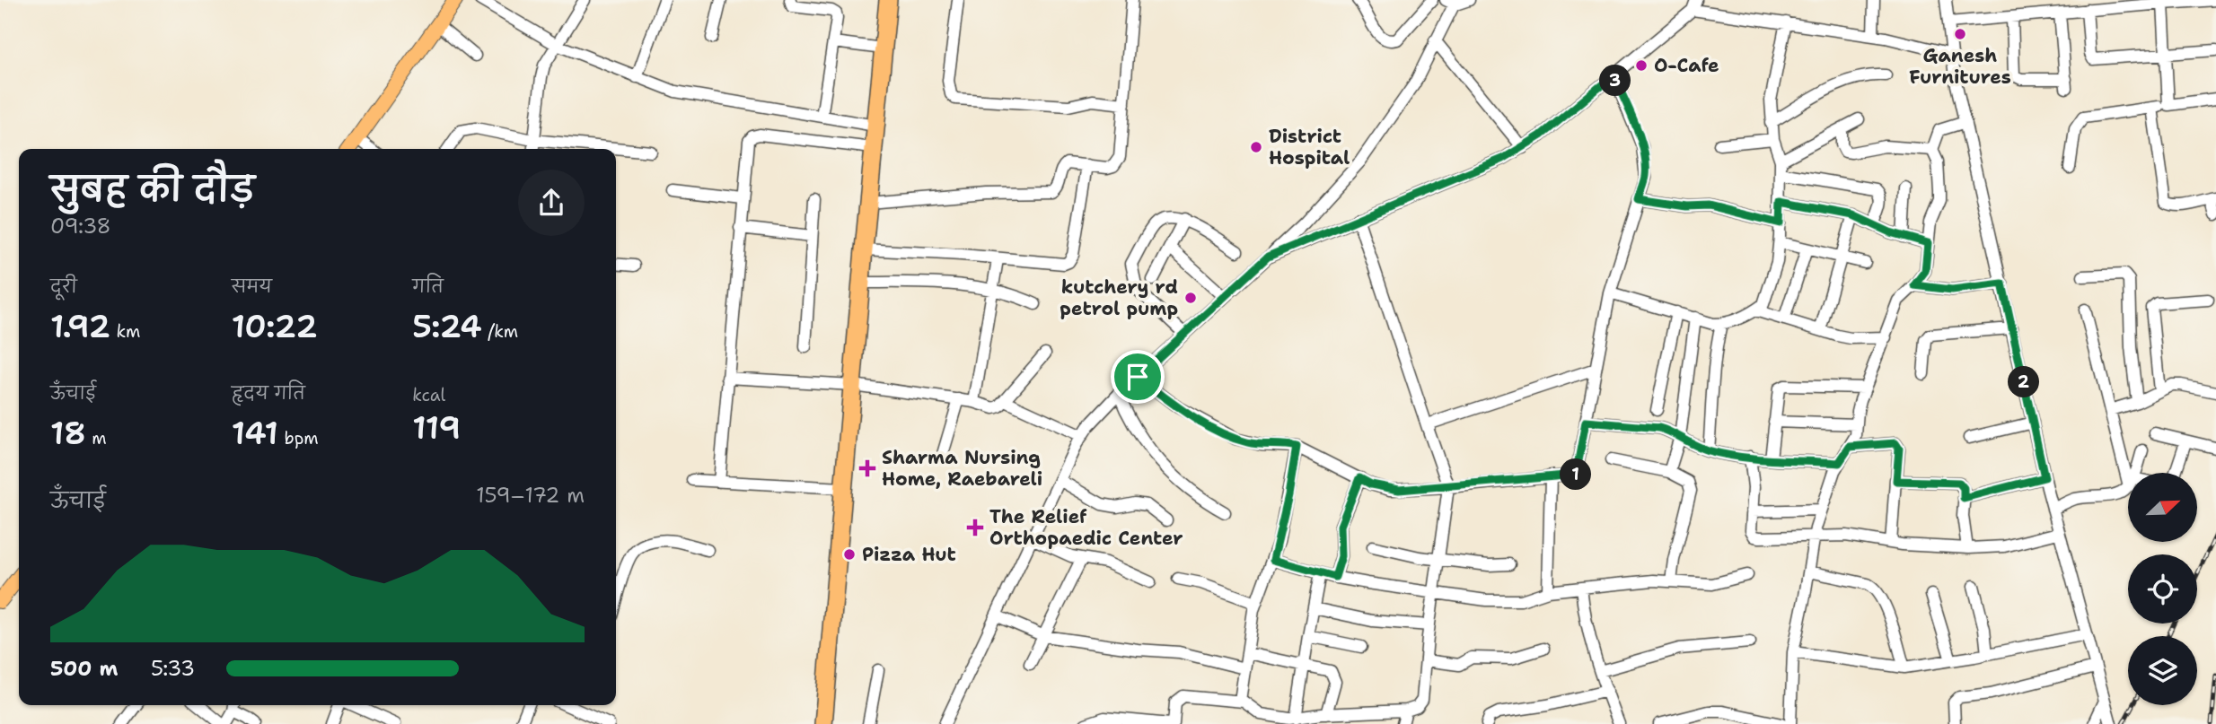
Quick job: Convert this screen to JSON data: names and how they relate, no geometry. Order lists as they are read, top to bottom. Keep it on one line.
{"places":{"other":["Ganesh Furnitures","O-Cafe","District Hospital","kutchery rd petrol pump","Pizza Hut"],"health":["Sharma Nursing Home, Raebareli","The Relief Orthopaedic Center"]},"north":"top right","page":{"pins":["3","2","1"],"heading":["सुबह की दौड़","09:38"],"stats":[["दूरी","1.92 km"],["समय","10:22"],["गति","5:24 /km"],["ऊँचाई","18 m"],["हृदय गति","141 bpm"],["kcal","119"]],"chart":["ऊँचाई","159–172 m"],"list":[{"name":"500 m","note":"5:33"}]}}
